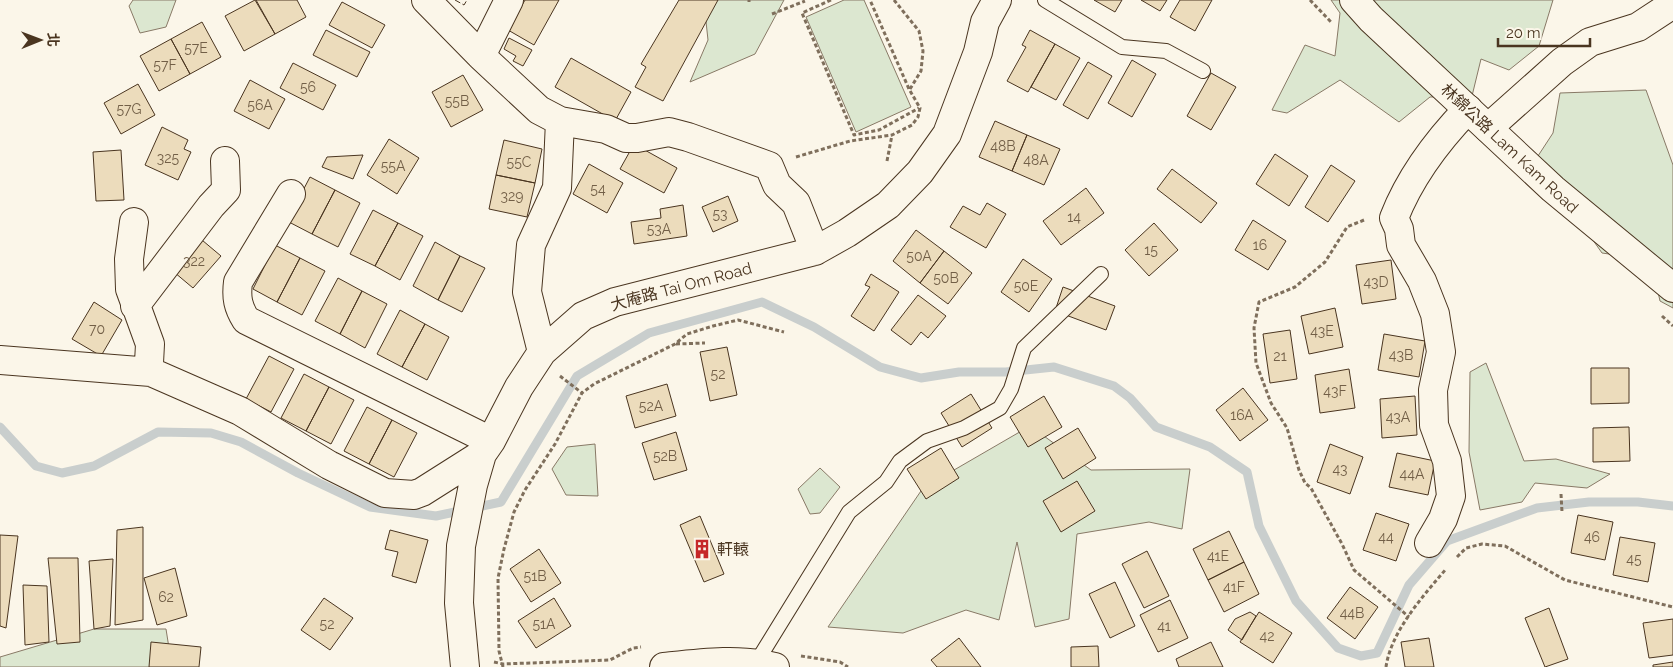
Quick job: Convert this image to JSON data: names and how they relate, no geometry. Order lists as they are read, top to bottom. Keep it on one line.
{"streets":{"street":["林錦公路 Lam Kam Road","大庵路 Tai Om Road"]},"places":{"building":["軒轅"]},"house_numbers":["57E","57F","56","55B","56A","57G","48B","325","48A","55C","55A","54","329","53","14","53A","16","15","50A","322","50B","43D","50E","70","43E","43B","21","52","43F","52A","16A","43A","52B","43","44A","44","46","41E","45","51B","41F","62","44B","52","51A","41","42"],"scale_bar":"20 m","north":"right"}
